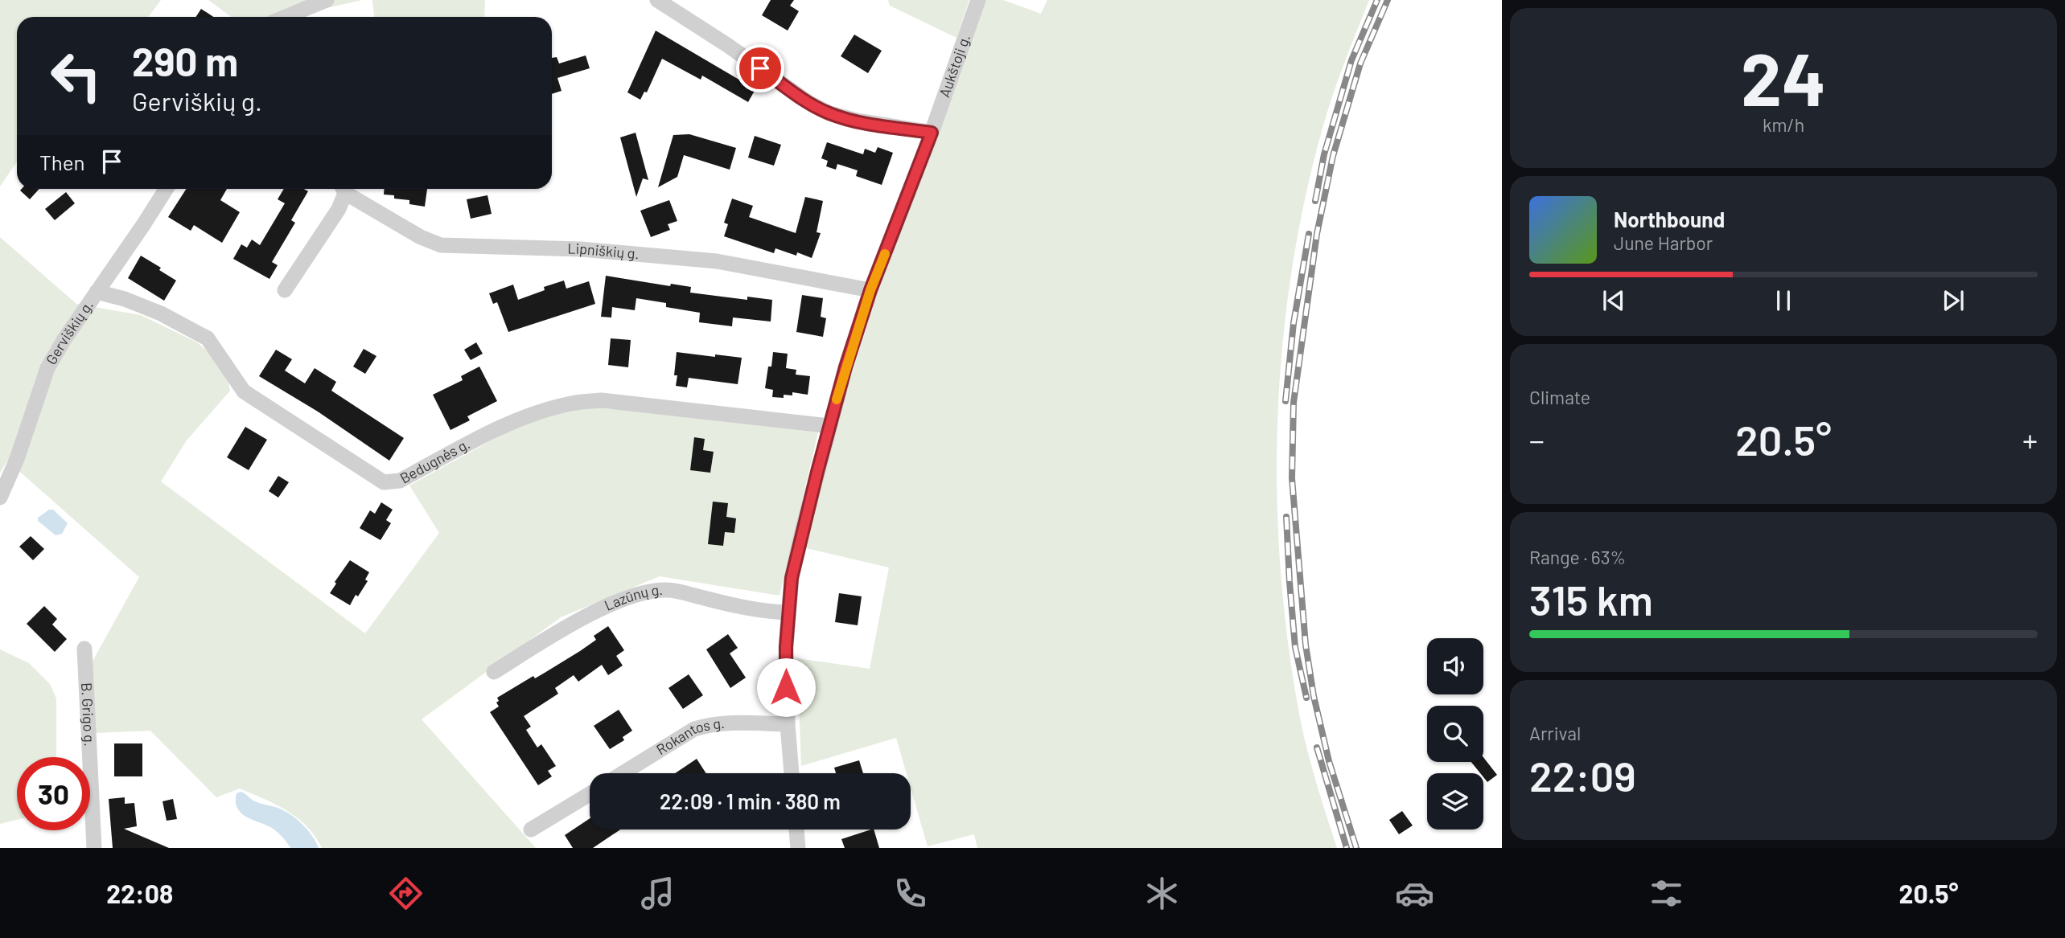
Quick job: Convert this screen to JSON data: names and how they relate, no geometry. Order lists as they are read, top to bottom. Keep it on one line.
{"streets":{"street":["Aukštoji g.","Lipniškių g.","Gerviškių g.","Bedugnės g.","Lazūnų g.","B. Grigo g.","Rokantos g."]},"crossings":[["Aukštoji g.","Lipniškių g."],["Aukštoji g.","Bedugnės g."],["Aukštoji g.","Lazūnų g."],["Aukštoji g.","Rokantos g."],["Gerviškių g.","Bedugnės g."]],"page":{"tile":[["24","km/h"],"Climate",["Range · 63%","315 km"],["Arrival","22:09"]],"turn":["290 m","Gerviškių g."],"then":"Then","song":["Northbound","June Harbor"],"heat":["−","20.5°","+"],"limit":"30","trip":"22:09 · 1 min · 380 m","tabs":["22:08","20.5°"]}}
